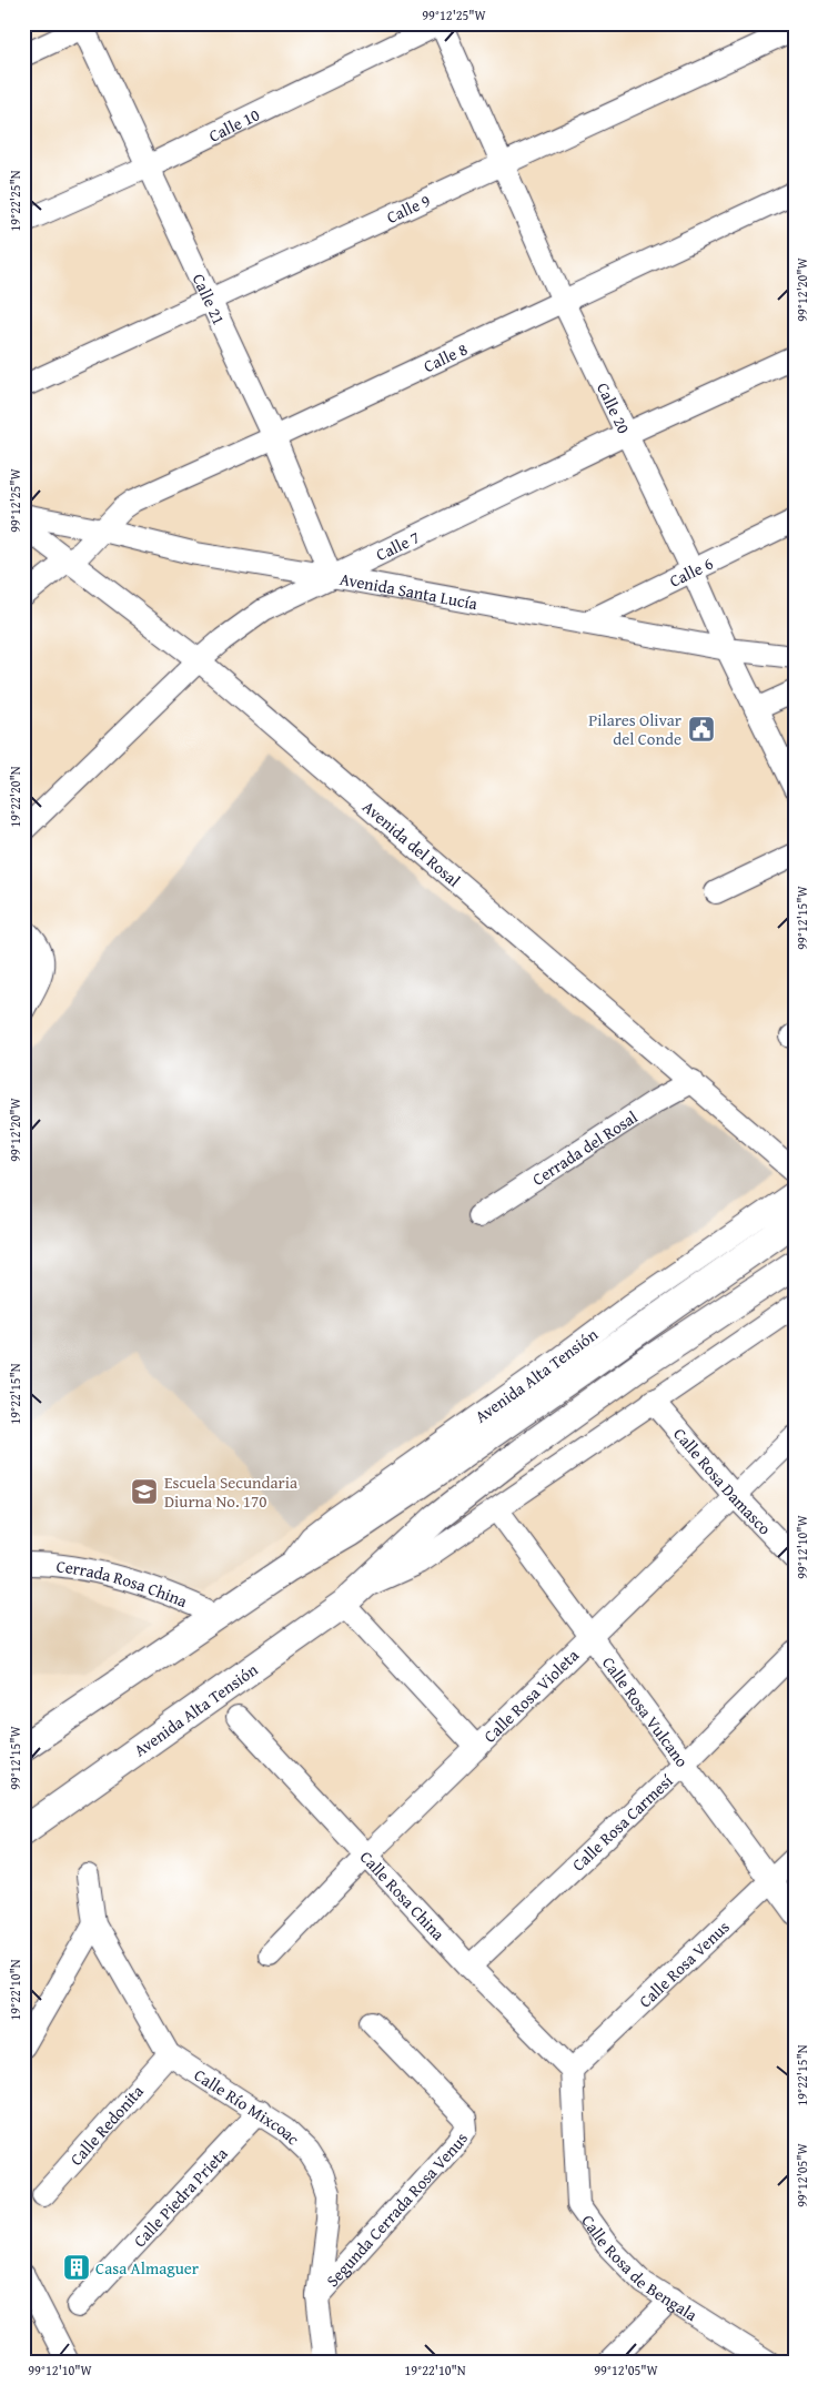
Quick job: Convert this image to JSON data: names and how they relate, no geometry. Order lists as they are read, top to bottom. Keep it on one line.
{"streets":{"main road":["Avenida Alta Tensión"],"street":["Calle 10","Calle 9","Calle 21","Calle 8","Calle 20","Calle 7","Calle 6","Avenida Santa Lucía","Avenida del Rosal","Cerrada del Rosal","Calle Rosa Damasco","Cerrada Rosa China","Calle Rosa Violeta","Calle Rosa Vulcano","Calle Rosa Carmesí","Calle Rosa China","Calle Rosa Venus","Calle Río Mixcoac","Calle Redonita","Calle Piedra Prieta","Segunda Cerrada Rosa Venus","Calle Rosa de Bengala"]},"crossings":[["Calle 10","Calle 21"],["Calle 10","Calle 20"],["Calle 9","Calle 21"],["Calle 9","Calle 20"],["Calle 21","Calle 8"],["Calle 21","Calle 7"],["Calle 21","Avenida Santa Lucía"],["Calle 8","Calle 20"],["Calle 8","Avenida Santa Lucía"],["Calle 8","Avenida del Rosal"],["Calle 20","Calle 7"],["Calle 20","Calle 6"],["Calle 20","Avenida Santa Lucía"],["Calle 7","Avenida Santa Lucía"],["Calle 7","Avenida del Rosal"],["Calle 6","Avenida Santa Lucía"],["Avenida del Rosal","Cerrada del Rosal"],["Avenida Alta Tensión","Calle Rosa Damasco"],["Avenida Alta Tensión","Cerrada Rosa China"],["Avenida Alta Tensión","Calle Rosa Vulcano"],["Calle Rosa Damasco","Calle Rosa Violeta"],["Calle Rosa Violeta","Calle Rosa Vulcano"],["Calle Rosa Violeta","Calle Rosa China"],["Calle Rosa Vulcano","Calle Rosa Carmesí"],["Calle Rosa Vulcano","Calle Rosa Venus"],["Calle Rosa Carmesí","Calle Rosa China"],["Calle Rosa China","Calle Rosa Venus"],["Calle Rosa China","Calle Rosa de Bengala"],["Calle Rosa Venus","Calle Rosa de Bengala"],["Calle Río Mixcoac","Calle Redonita"],["Calle Río Mixcoac","Calle Piedra Prieta"],["Calle Río Mixcoac","Segunda Cerrada Rosa Venus"]],"places":{"public building":["Pilares Olivar del Conde"],"school or university":["Escuela Secundaria Diurna No. 170"],"building":["Casa Almaguer"]},"coordinates":["99°12'25\"W","19°22'25\"N","99°12'20\"W","19°22'20\"N","99°12'15\"W","19°22'15\"N","99°12'10\"W","19°22'10\"N","99°12'05\"W"]}
